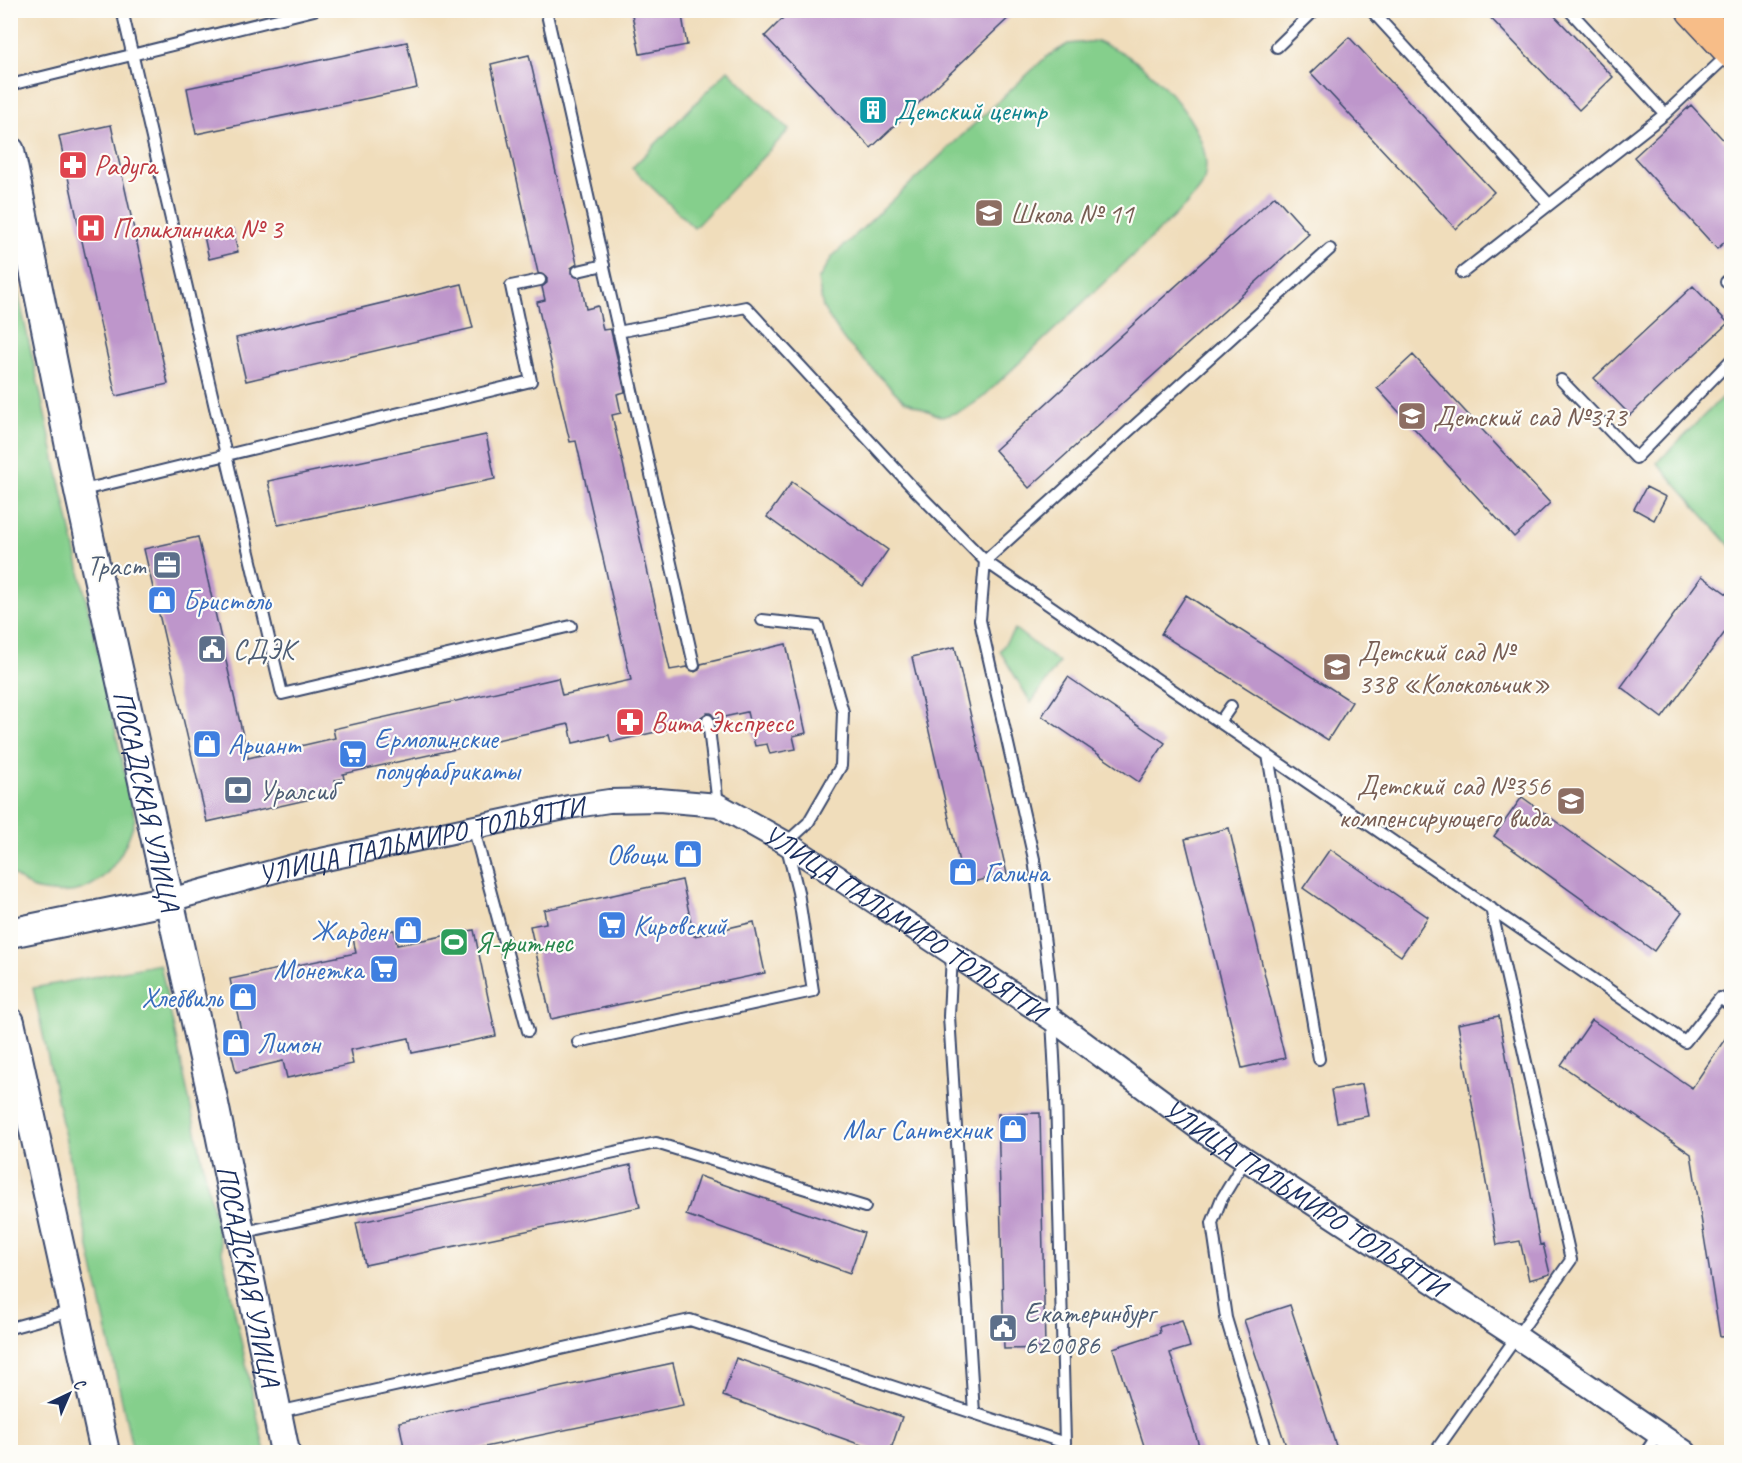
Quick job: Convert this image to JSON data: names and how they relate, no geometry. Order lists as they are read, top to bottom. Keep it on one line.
{"streets":{"street":["ПОСАДСКАЯ УЛИЦА","УЛИЦА ПАЛЬМИРО ТОЛЬЯТТИ"]},"crossings":[["ПОСАДСКАЯ УЛИЦА","УЛИЦА ПАЛЬМИРО ТОЛЬЯТТИ"]],"places":{"building":["Детский центр"],"pharmacy":["Радуга","Вита Экспресс"],"school or university":["Школа № 11","Детский сад №373","Детский сад № 338 «Колокольчик»","Детский сад №356 компенсирующего вида"],"hospital":["Поликлиника № 3"],"office":["Траст"],"shop":["Бристоль","Ариант","Овощи","Галина","Жарден","Хлебвиль","Лимон","Маг Сантехник"],"public building":["СДЭК","Екатеринбург 620086"],"supermarket":["Ермолинские полуфабрикаты","Кировский","Монетка"],"bank":["Уралсиб"],"sports":["Я-фитнес"]},"north":"top right"}
